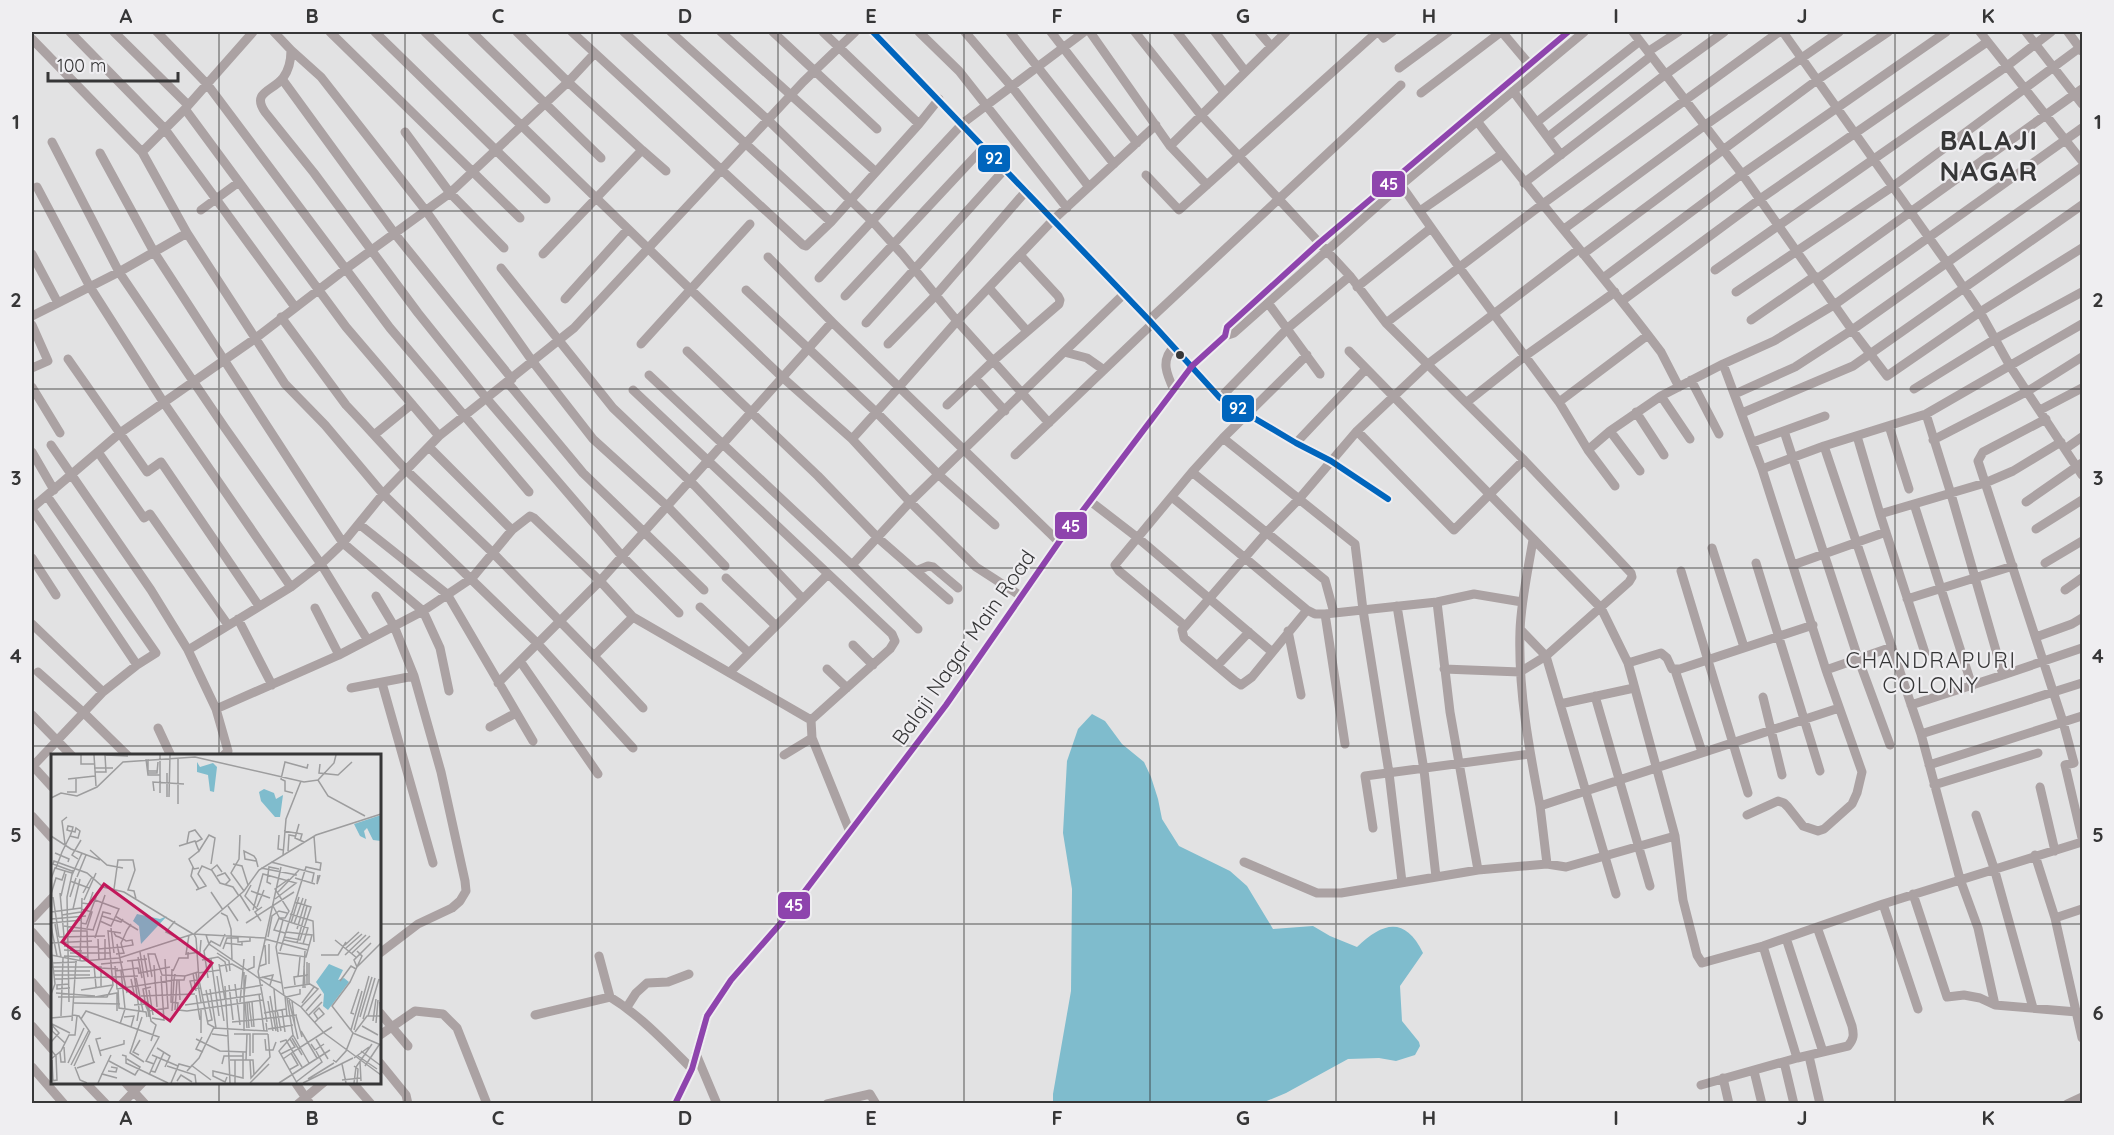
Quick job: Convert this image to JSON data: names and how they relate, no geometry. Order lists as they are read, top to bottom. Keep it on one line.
{"streets":{"street":["Balaji Nagar Main Road"]},"districts":["BALAJI NAGAR","CHANDRAPURI COLONY"],"lines":["transit line 92","transit line 45"],"scale_bar":"100 m","grid":{"columns":["A","B","C","D","E","F","G","H","I","J","K"],"rows":["1","2","3","4","5","6"]}}
